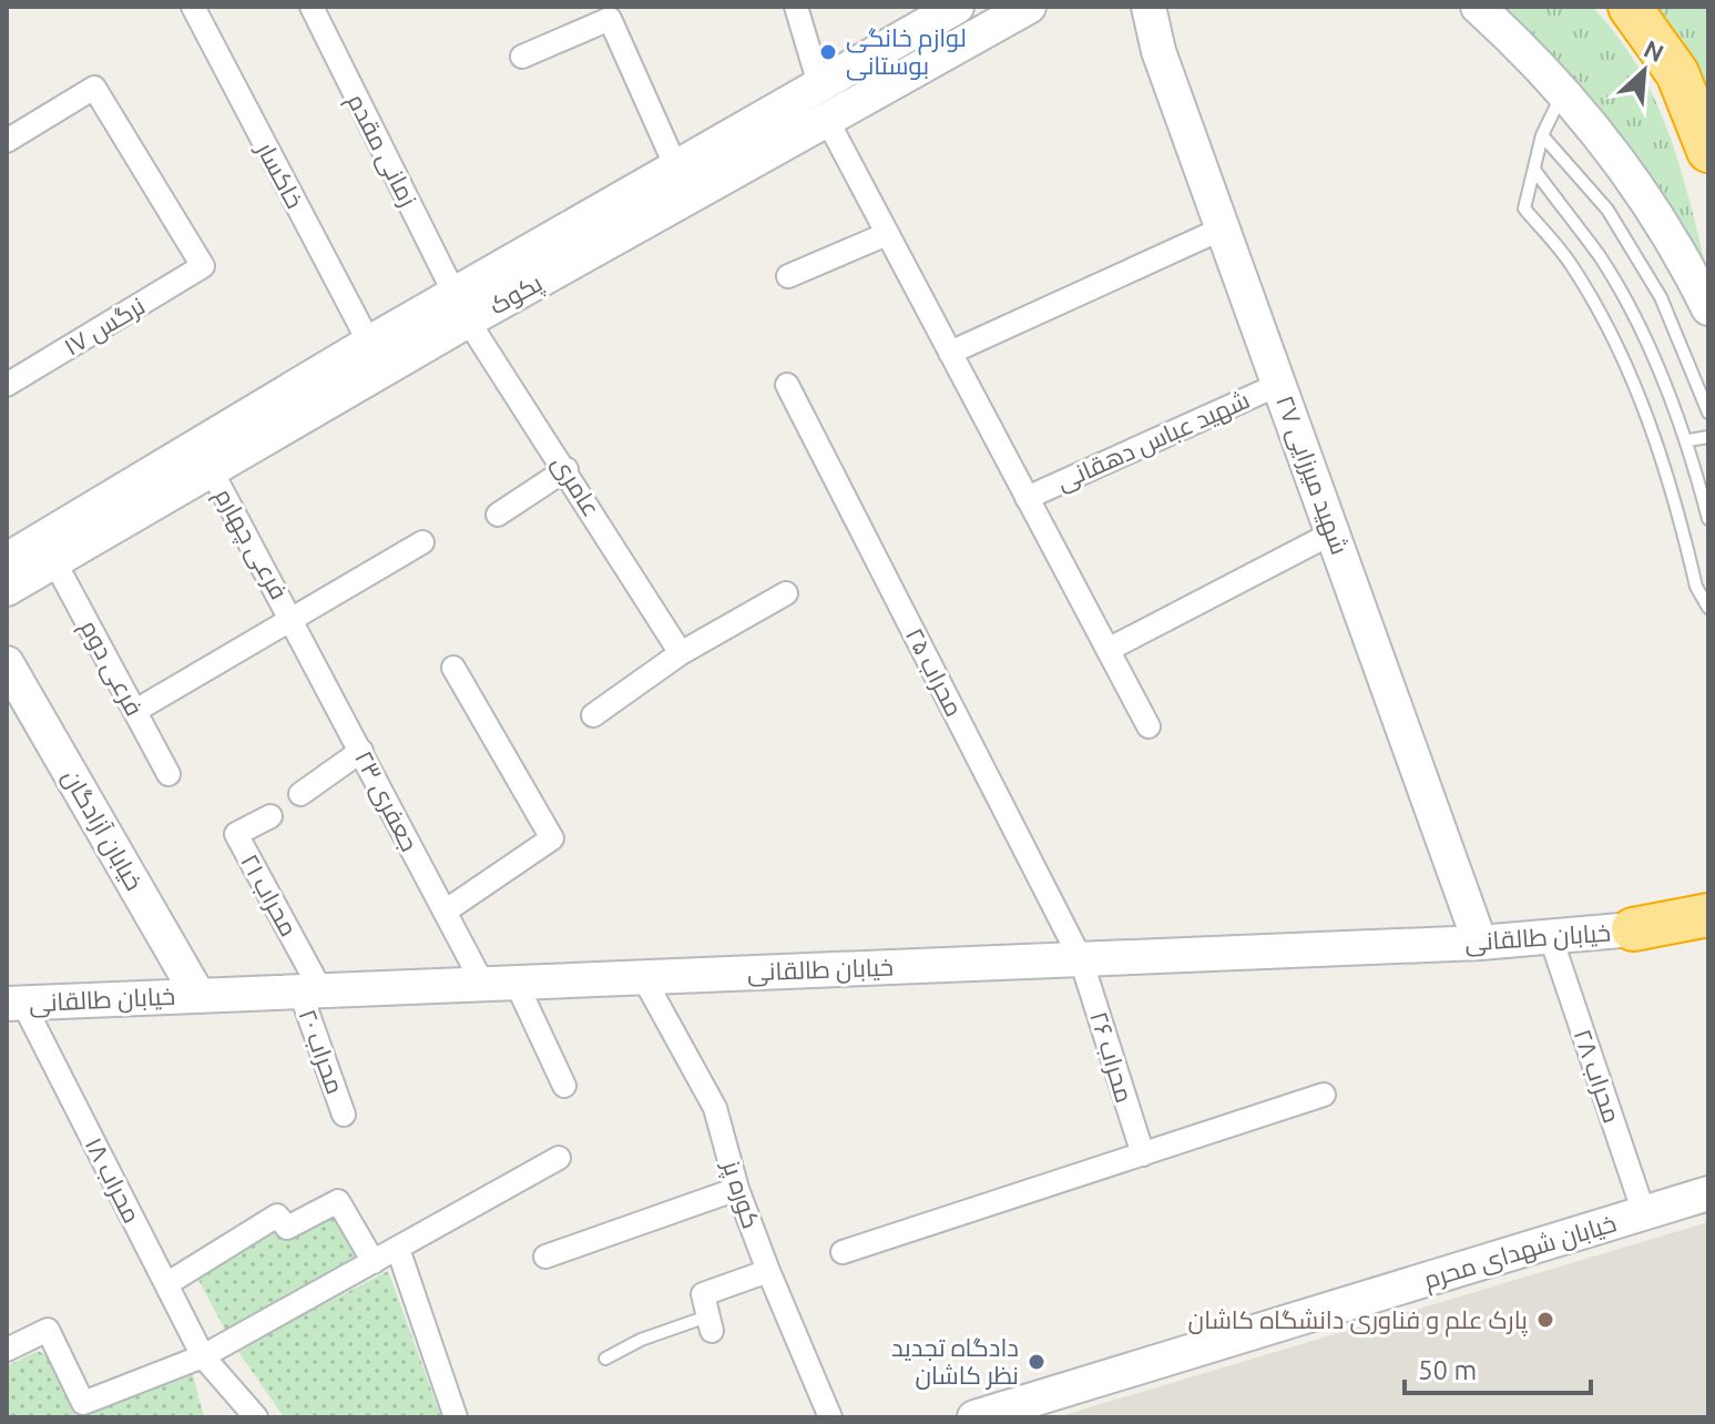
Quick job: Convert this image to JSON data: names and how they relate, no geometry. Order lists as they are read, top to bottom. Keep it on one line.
{"streets":{"street":["زمانی مقدم","خاکسار","پکوک","نرگس ۱۷","شهید عباس دهقانی","شهید میرزایی ۲۷","عامری","فرعی چهارم","فرعی دوم","محراب ۲۵","جعفری ۲۳","خیابان آزادگان","محراب ۲۱","خیابان طالقانی","محراب ۲۰","محراب ۲۶","محراب ۲۸","محراب ۱۸","کوره پز","خیابان شهدای محرم"]},"crossings":[["زمانی مقدم","پکوک"],["زمانی مقدم","عامری"],["خاکسار","پکوک"],["پکوک","عامری"],["پکوک","فرعی چهارم"],["پکوک","فرعی دوم"],["شهید عباس دهقانی","شهید میرزایی ۲۷"],["شهید میرزایی ۲۷","خیابان طالقانی"],["فرعی چهارم","جعفری ۲۳"],["محراب ۲۵","خیابان طالقانی"],["محراب ۲۵","محراب ۲۶"],["جعفری ۲۳","خیابان طالقانی"],["خیابان آزادگان","خیابان طالقانی"],["محراب ۲۱","خیابان طالقانی"],["محراب ۲۱","محراب ۲۰"],["خیابان طالقانی","محراب ۲۰"],["خیابان طالقانی","محراب ۲۶"],["خیابان طالقانی","محراب ۲۸"],["خیابان طالقانی","محراب ۱۸"],["خیابان طالقانی","کوره پز"],["محراب ۲۸","خیابان شهدای محرم"]],"places":["لوازم خانگی بوستانی","پارک علم و فناوری دانشگاه کاشان","دادگاه تجدید نظر کاشان"],"scale_bar":"50 m","north":"top right"}
